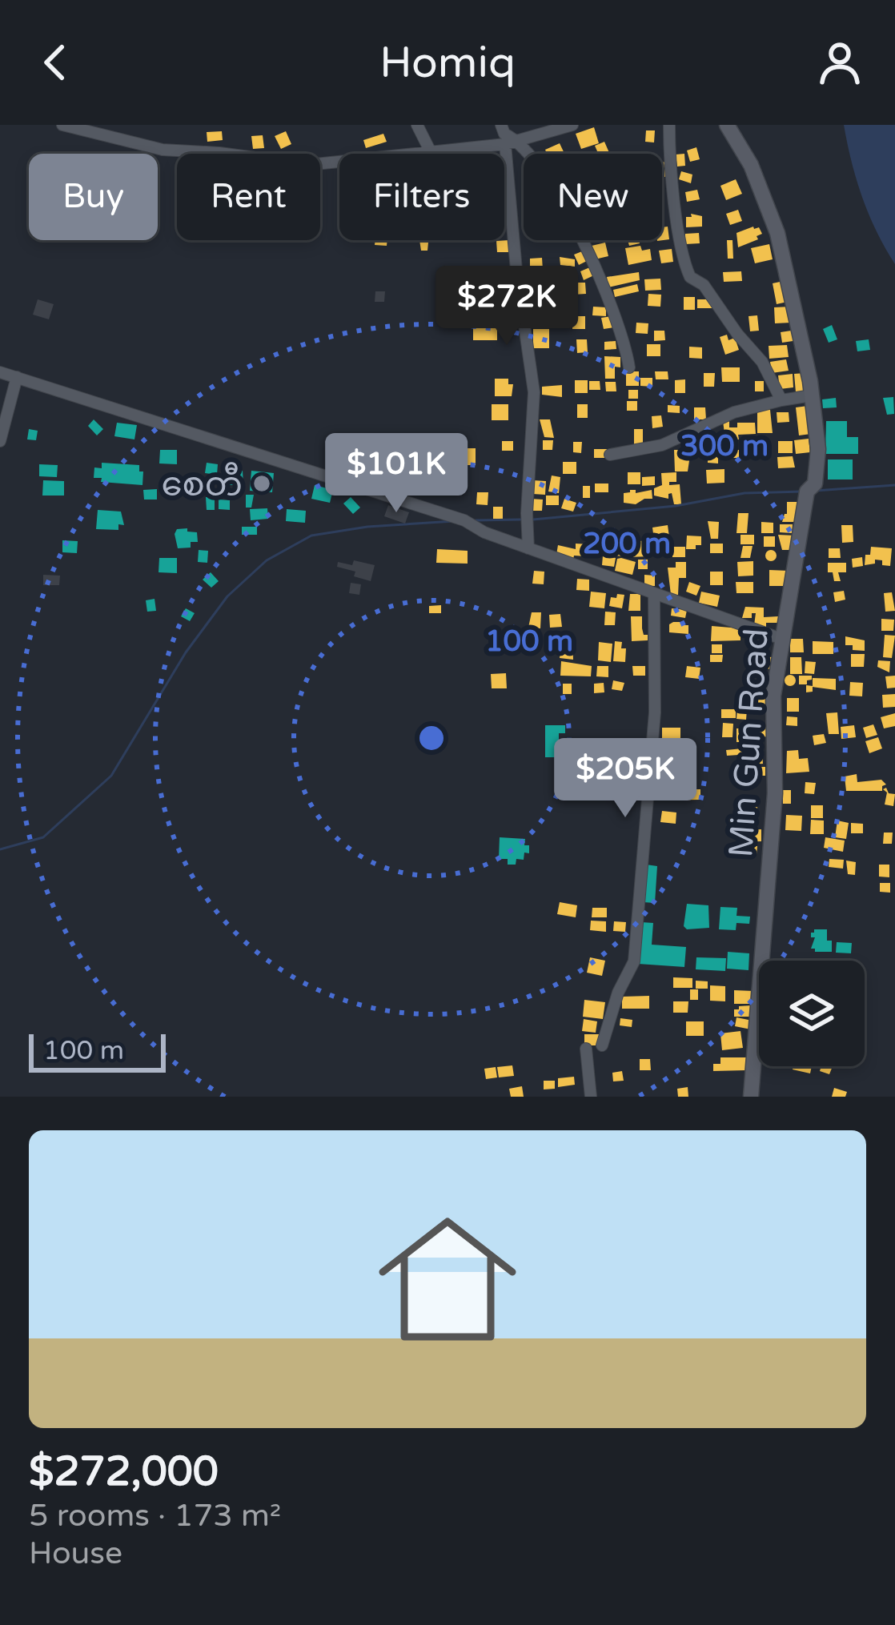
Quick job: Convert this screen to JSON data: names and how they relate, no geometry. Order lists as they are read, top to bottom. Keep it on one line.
{"streets":{"street":["Min Gun Road"]},"places":["စေတီ"],"scale_bar":"100 m","page":{"header":"Homiq","chip":["Buy","Rent","Filters","New"],"price":["$272K","$101K","$205K"],"scale":"100 m","list":[{"name":"$272,000","note":"5 rooms · 173 m² · House"}]},"rings":["300 m","200 m","100 m"]}
